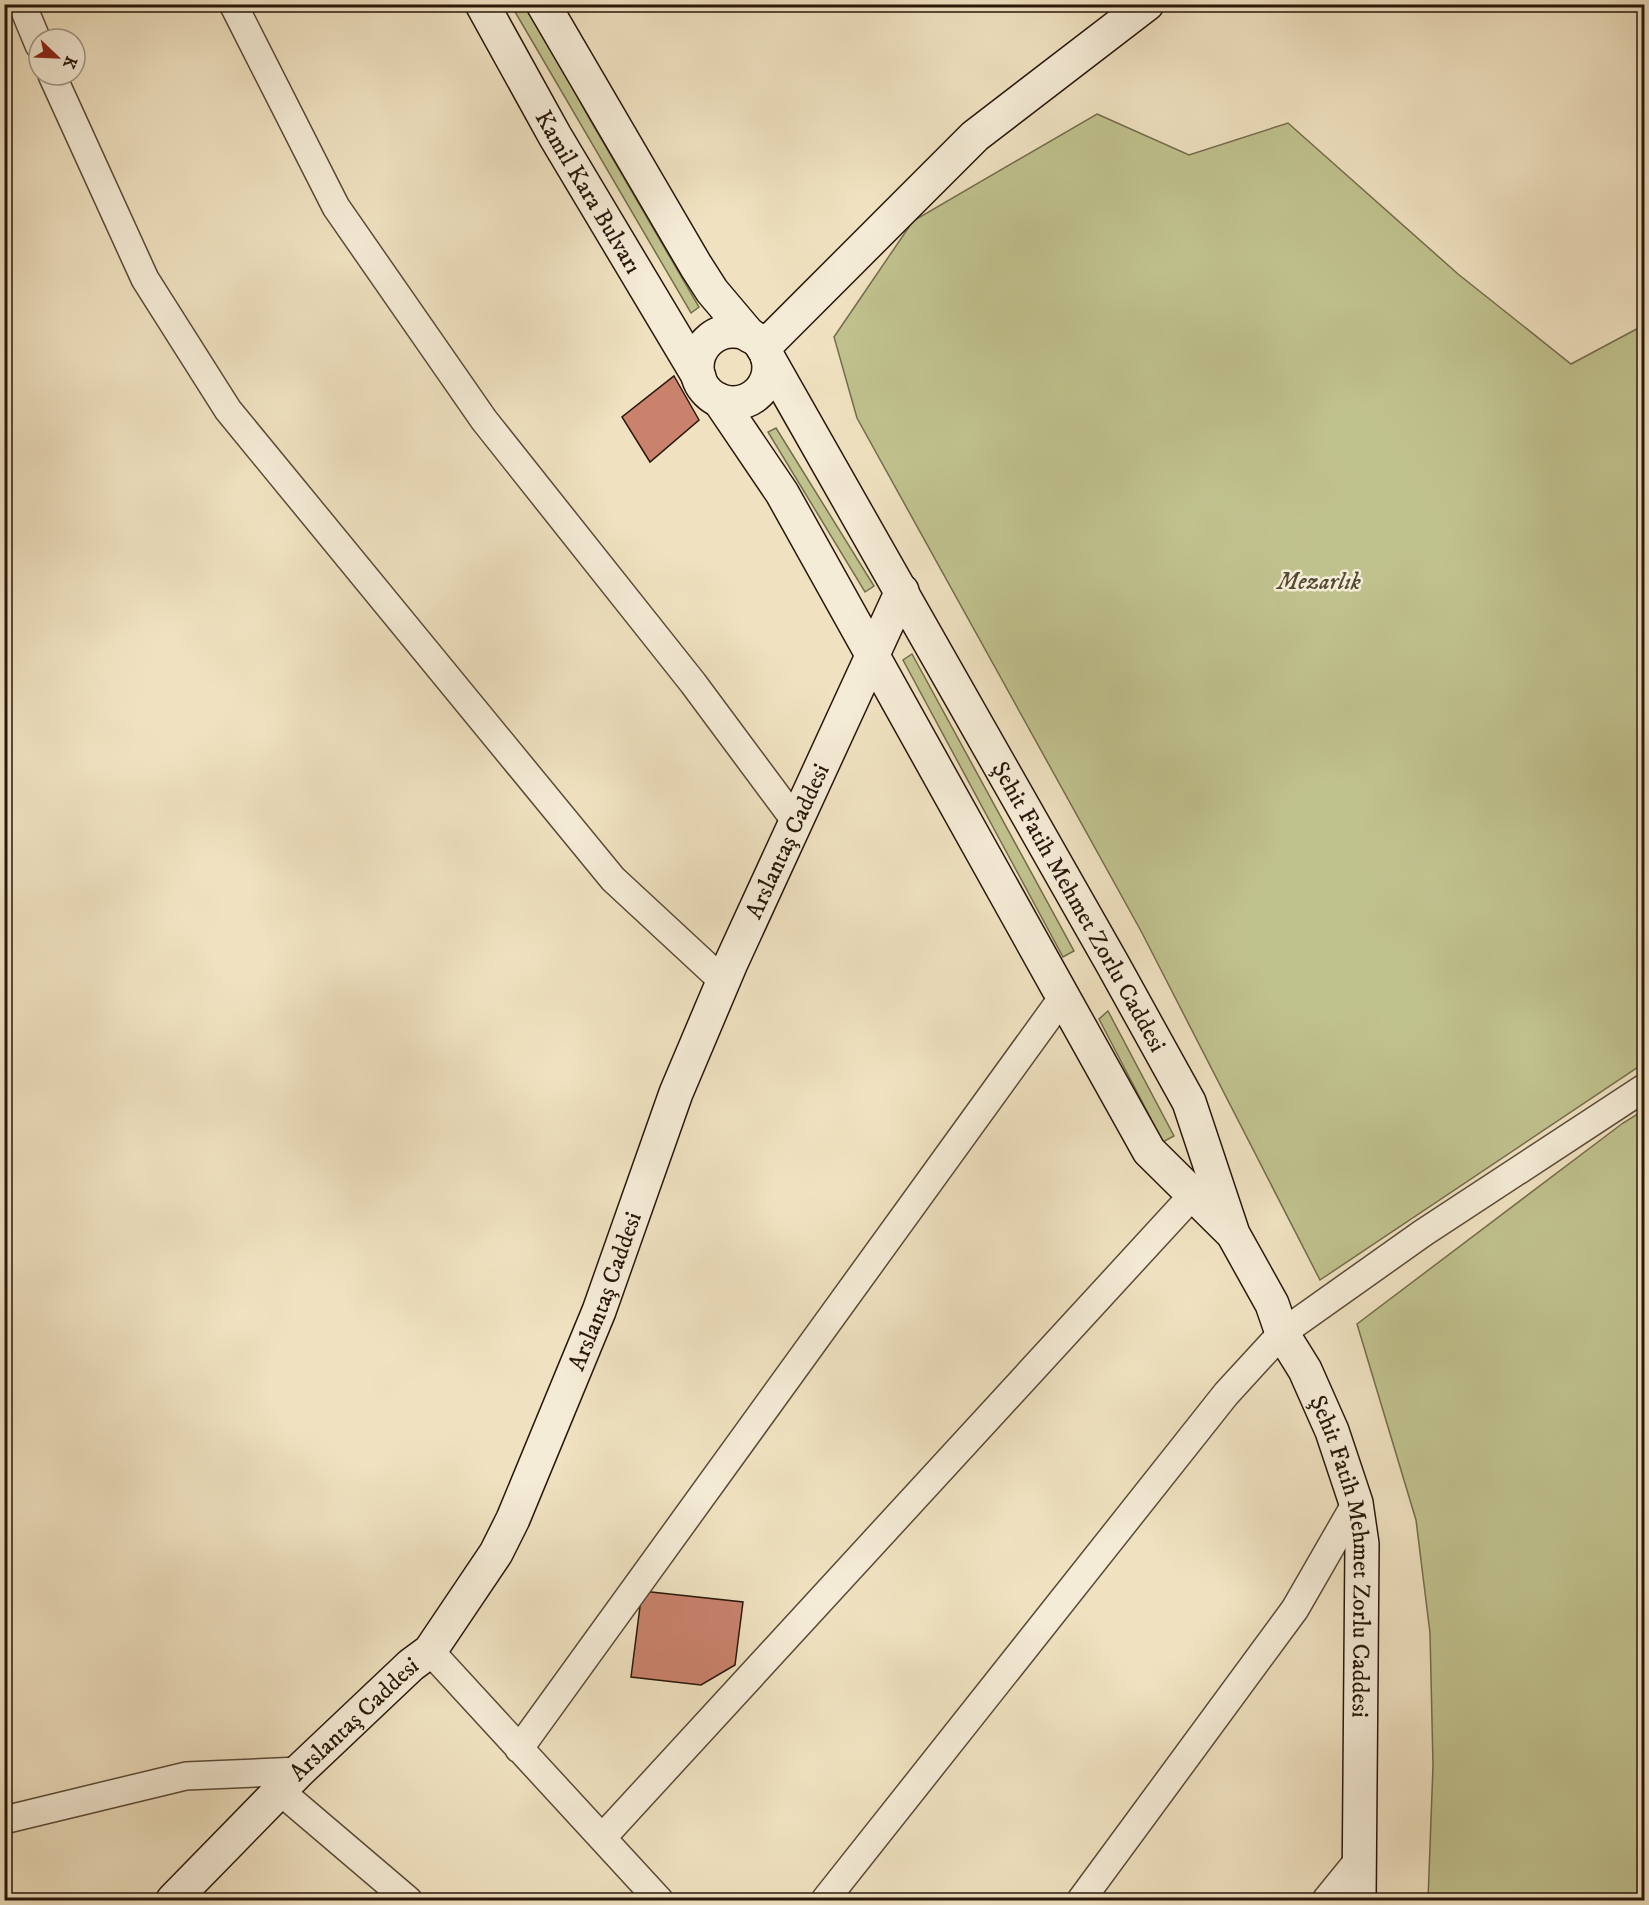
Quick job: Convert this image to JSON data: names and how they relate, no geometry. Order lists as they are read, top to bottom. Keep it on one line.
{"streets":{"main road":["Kamil Kara Bulvarı","Arslantaş Caddesi","Şehit Fatih Mehmet Zorlu Caddesi"]},"crossings":[["Kamil Kara Bulvarı","Arslantaş Caddesi"],["Kamil Kara Bulvarı","Şehit Fatih Mehmet Zorlu Caddesi"],["Arslantaş Caddesi","Şehit Fatih Mehmet Zorlu Caddesi"]],"parks":["Mezarlık"],"north":"bottom right"}
